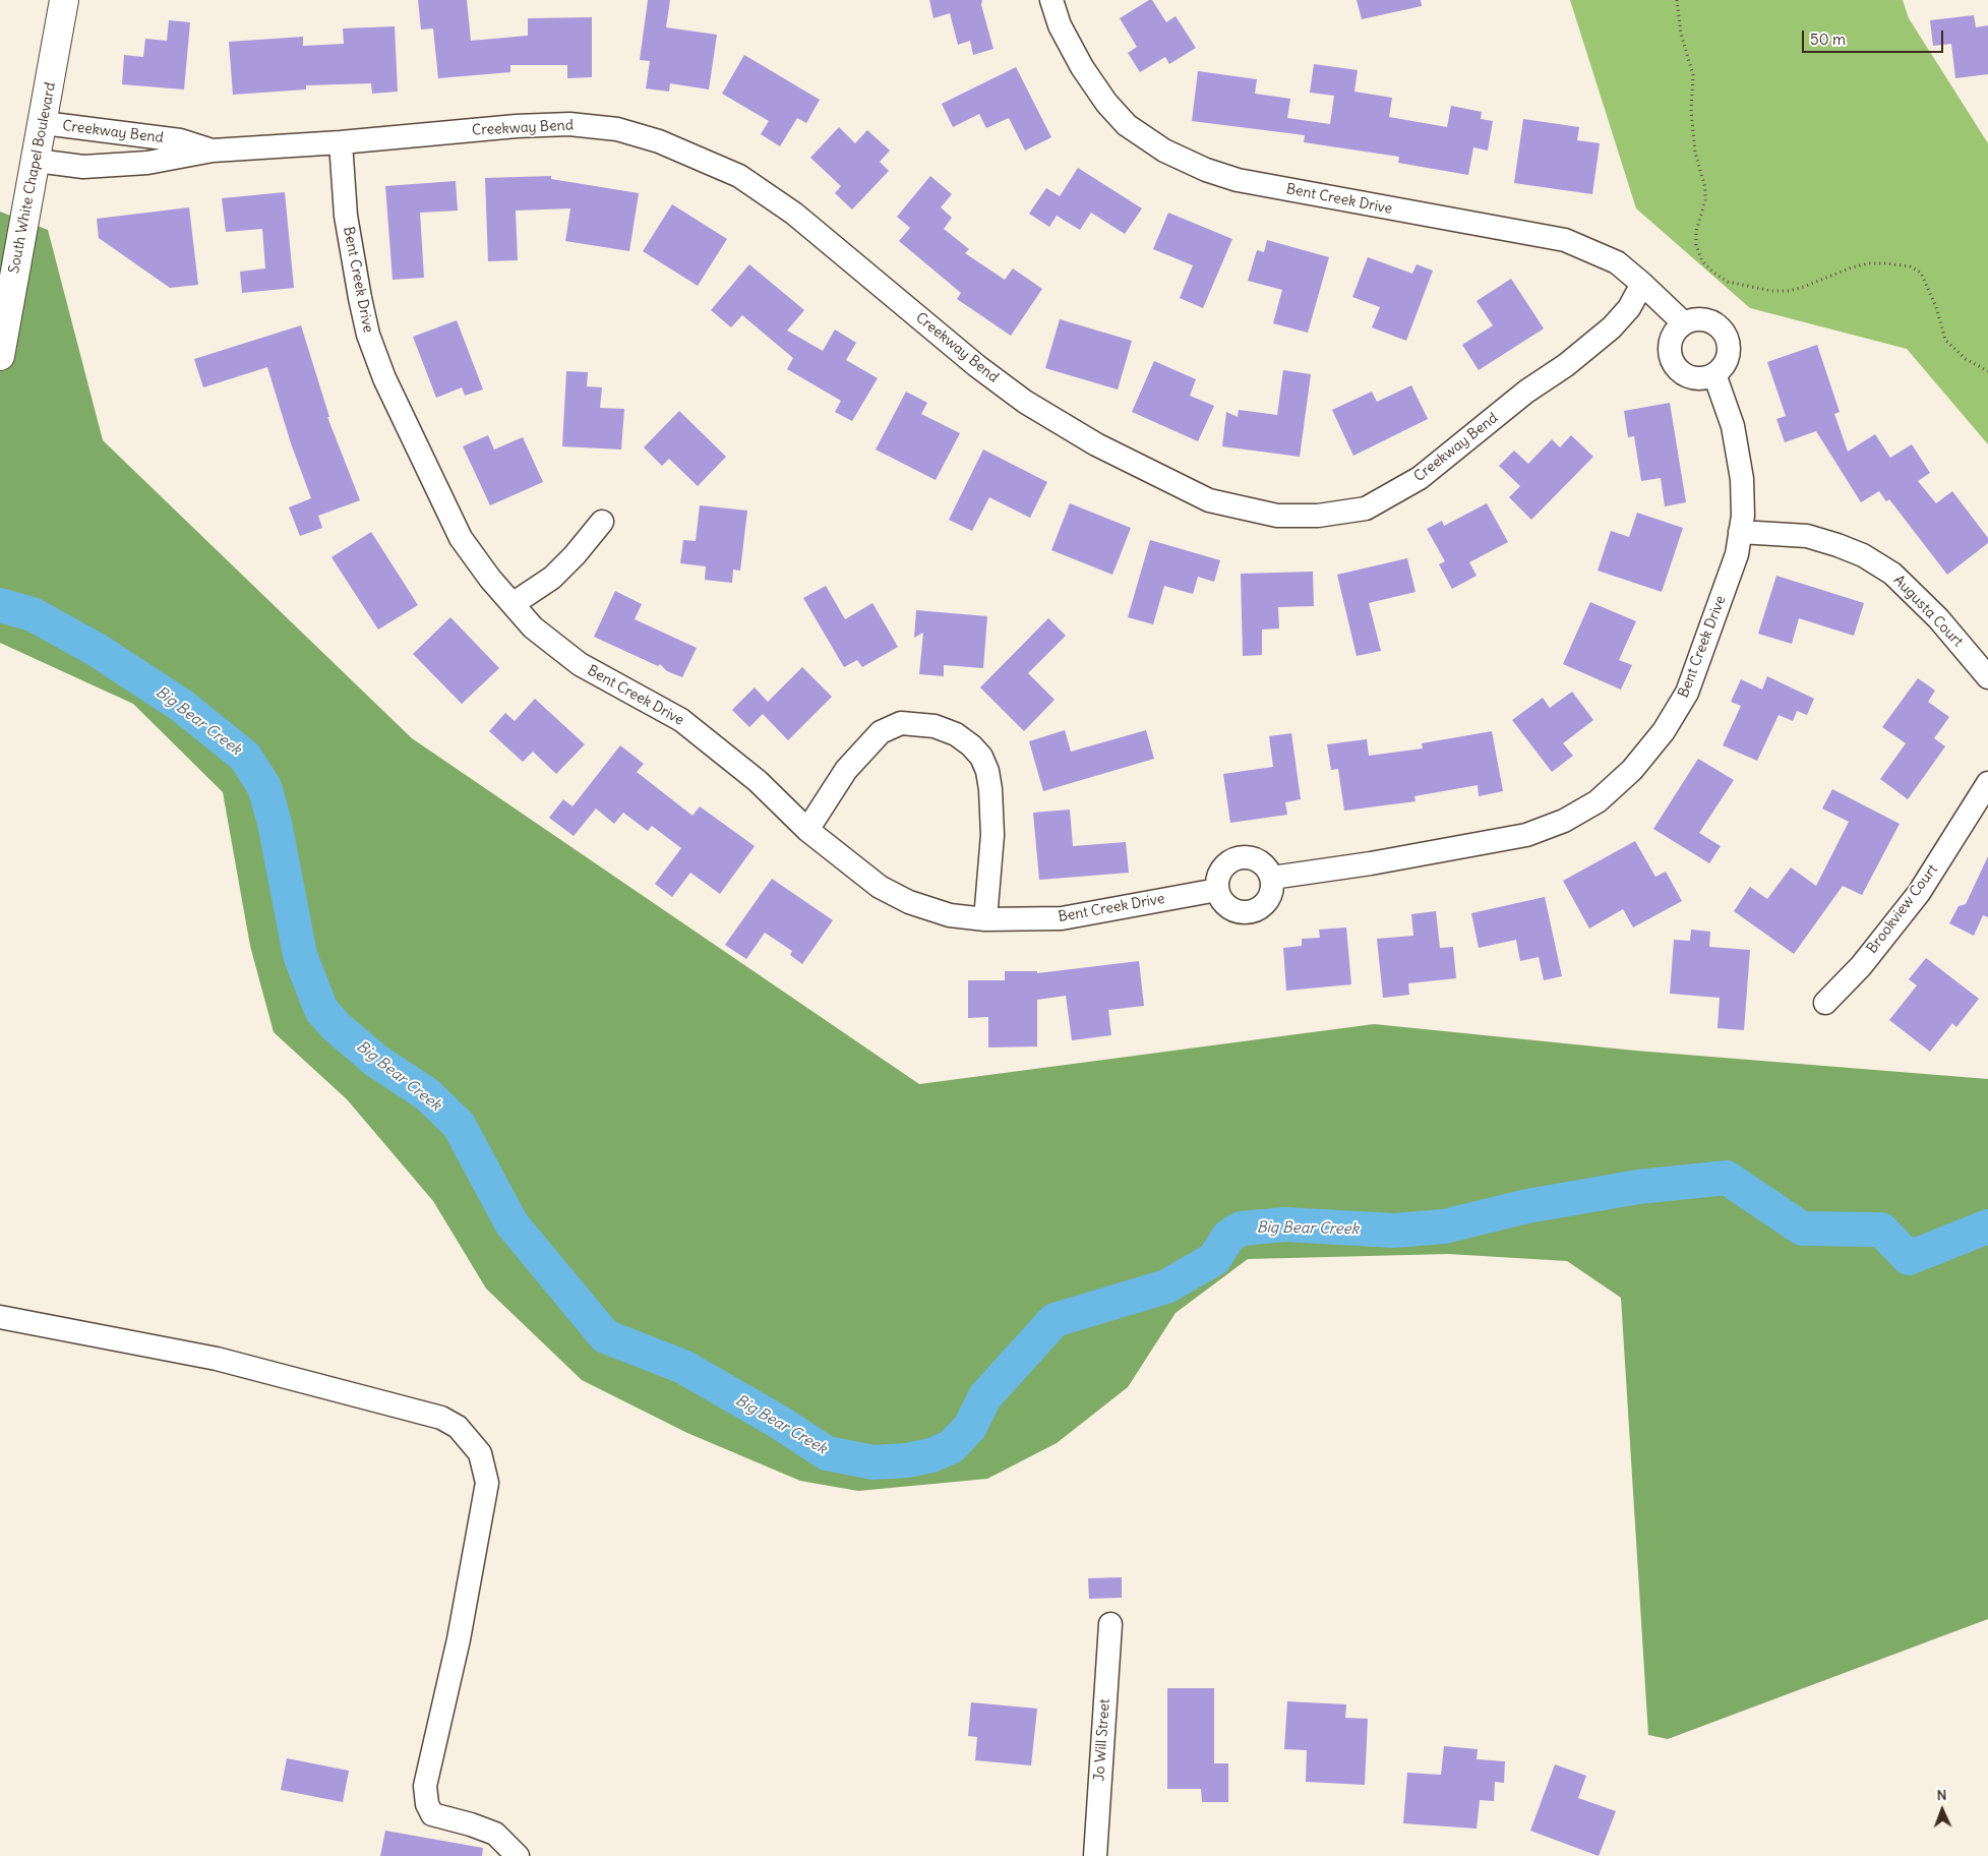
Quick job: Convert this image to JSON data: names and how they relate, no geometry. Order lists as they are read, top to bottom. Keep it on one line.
{"streets":{"main road":["South White Chapel Boulevard"],"street":["Creekway Bend","Bent Creek Drive","Augusta Court","Brookview Court","Jo Will Street"]},"crossings":[["Creekway Bend","South White Chapel Boulevard"],["Creekway Bend","Bent Creek Drive"],["Bent Creek Drive","Augusta Court"]],"water":["Big Bear Creek"],"scale_bar":"50 m","north":"top"}
